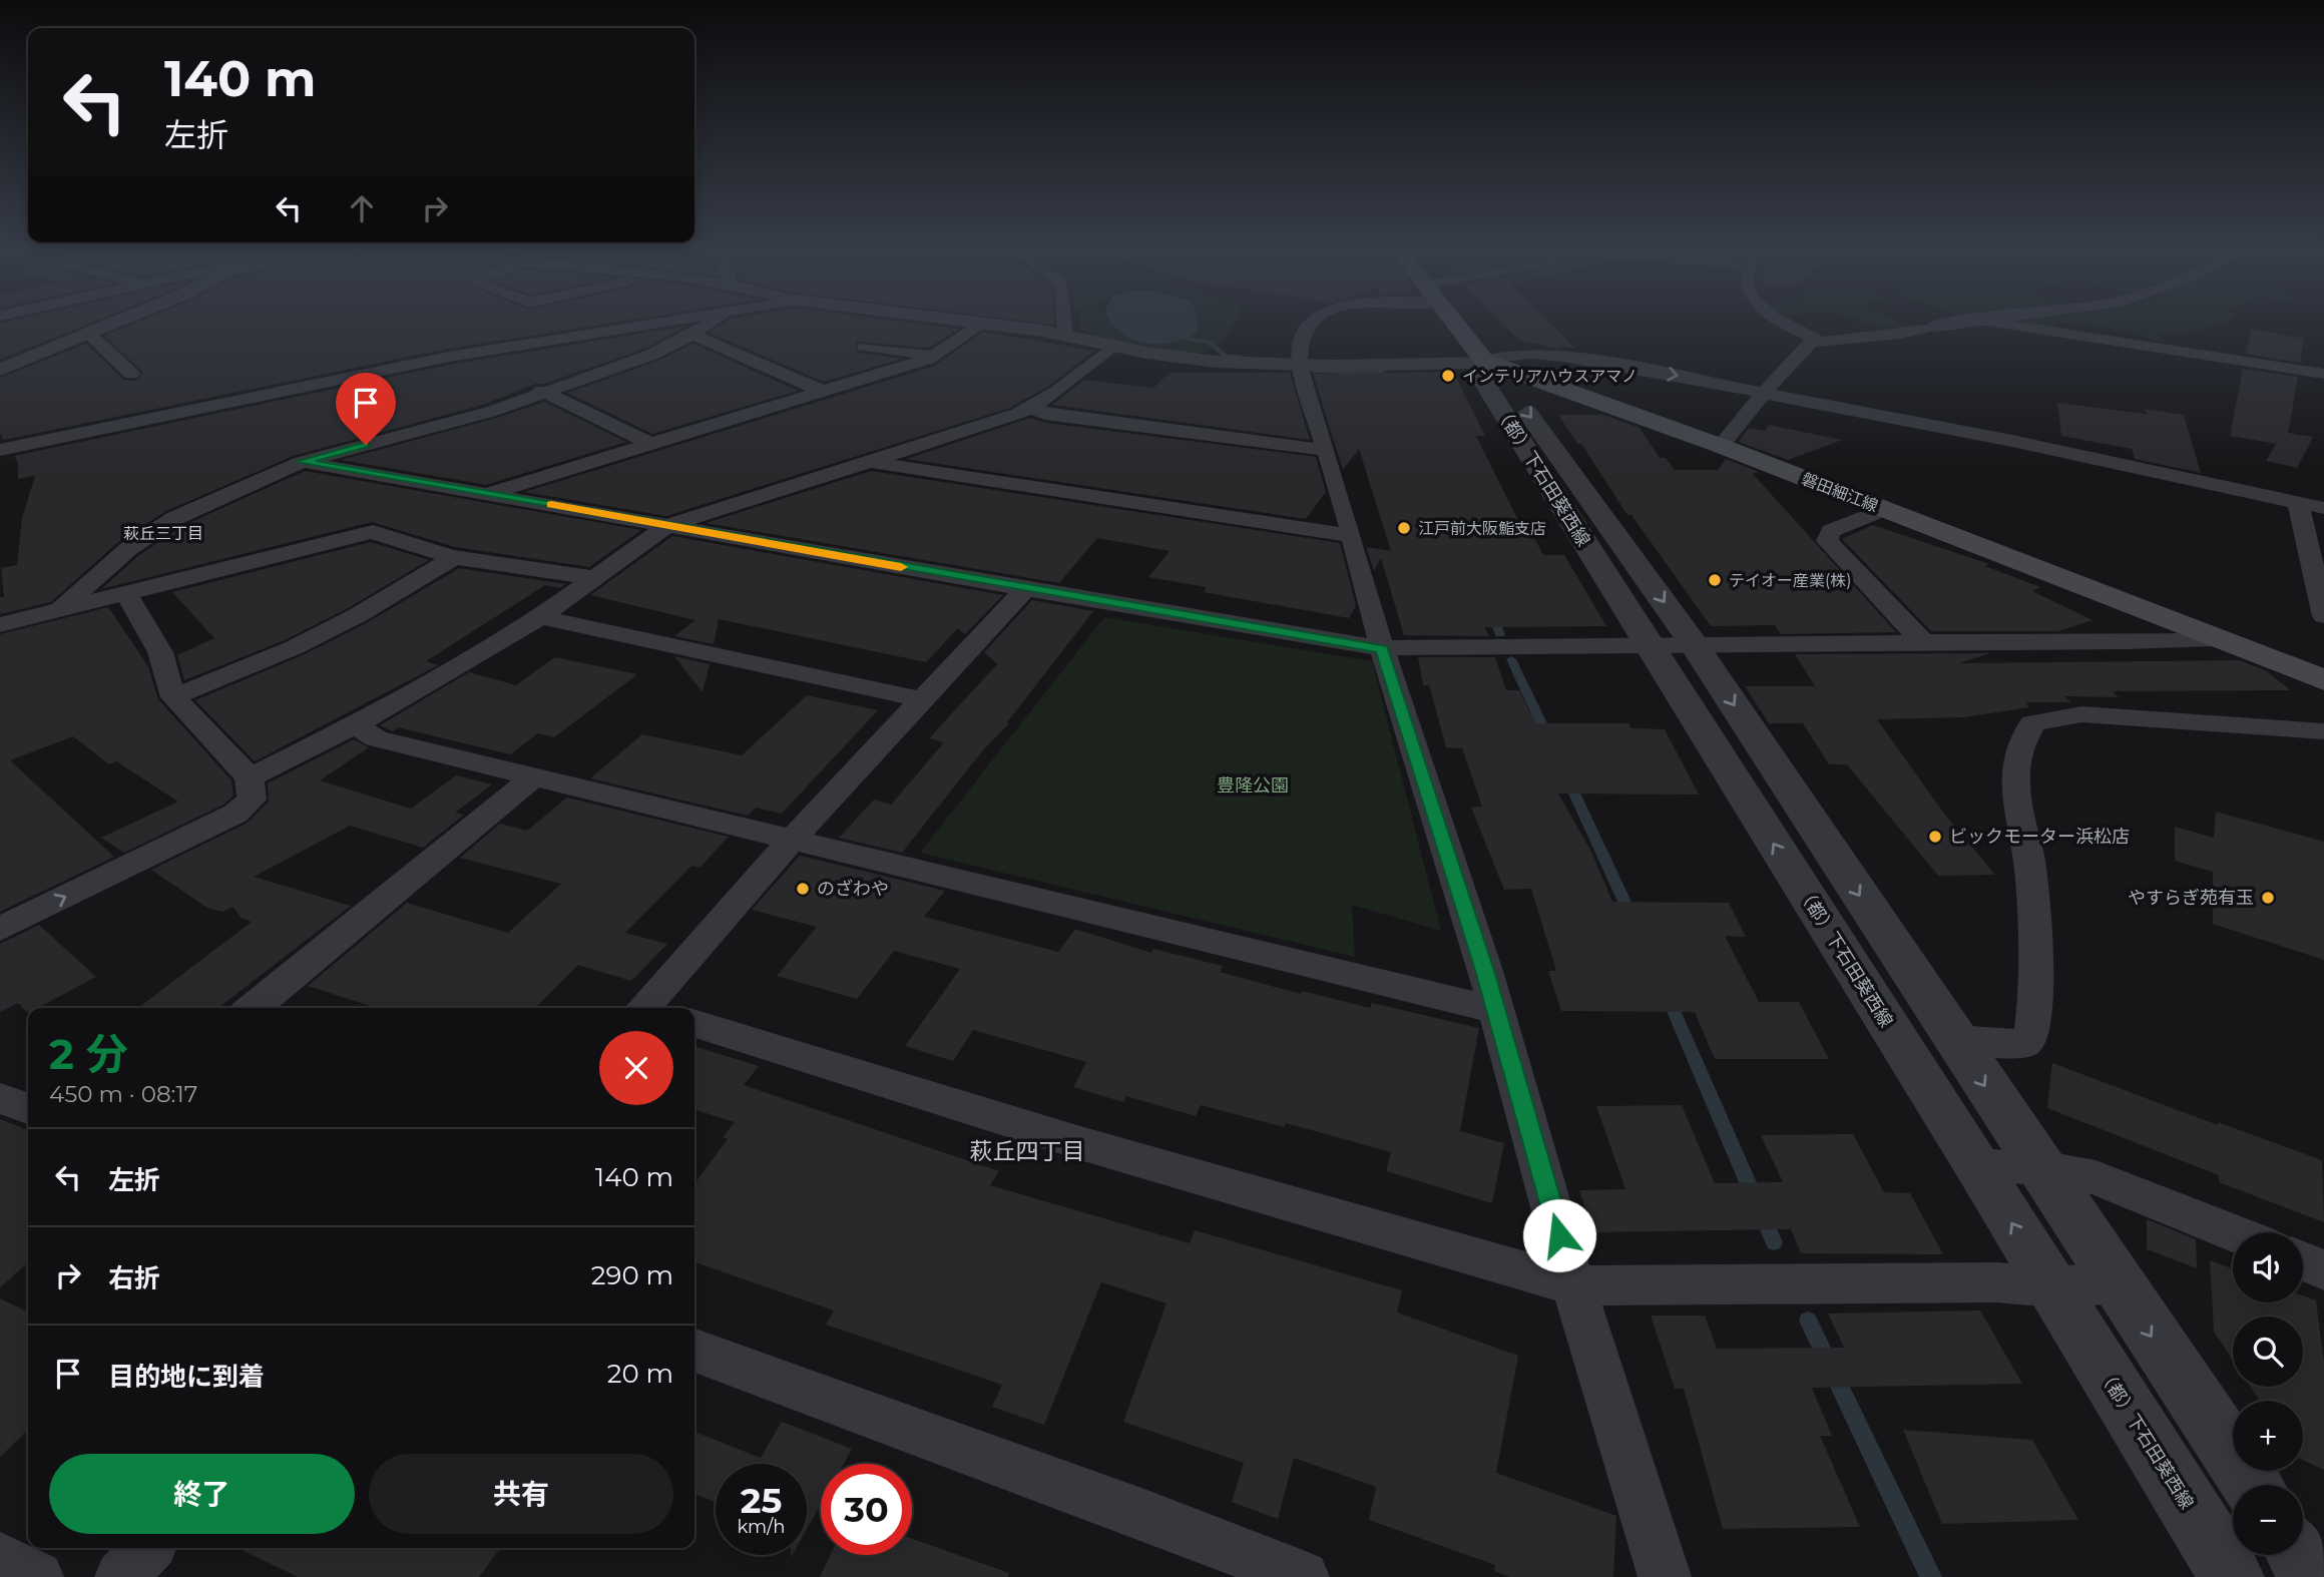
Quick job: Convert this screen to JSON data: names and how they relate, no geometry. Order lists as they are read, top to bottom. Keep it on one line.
{"streets":{"main road":["磐田細江線"],"street":["（都）下石田葵西線"]},"crossings":[["（都）下石田葵西線","磐田細江線"]],"districts":["萩丘三丁目","萩丘四丁目"],"parks":["豊隆公園"],"places":["インテリアハウスアマノ","江戸前大阪鮨支店","テイオー産業(株)","ビックモーター浜松店","のざわや","やすらぎ苑有玉"],"page":{"turn":["140 m","左折"],"heading":["2 分","450 m · 08:17"],"list":[{"name":"左折","value":"140 m"},{"name":"右折","value":"290 m"},{"name":"目的地に到着","value":"20 m"}],"map_buttons":["+","−"],"buttons":["終了","共有"],"speed":"25 km/h","limit":"30"}}
